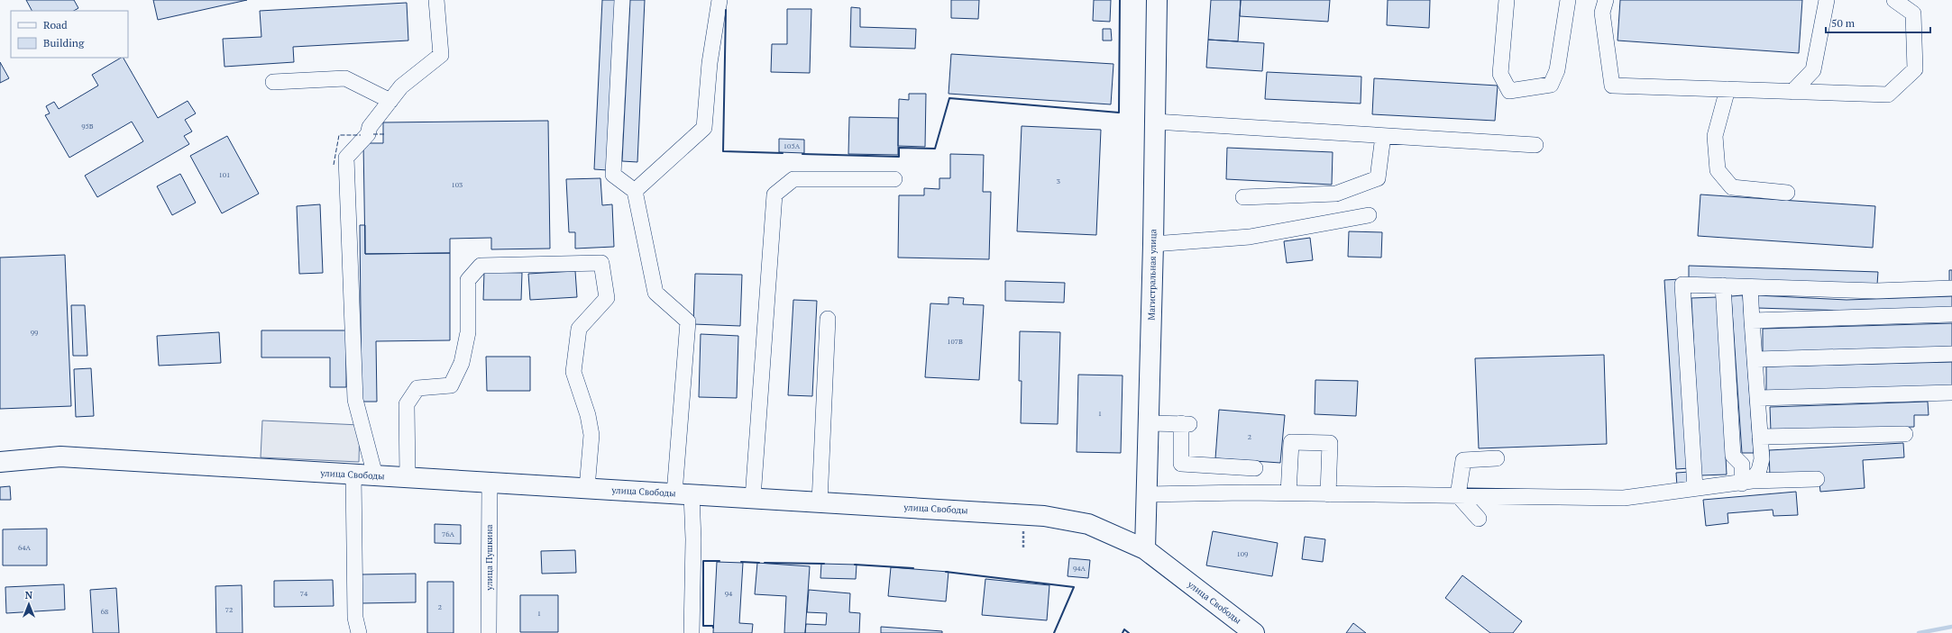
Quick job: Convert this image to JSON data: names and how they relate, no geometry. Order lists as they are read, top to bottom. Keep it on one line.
{"streets":{"main road":["Магистральная улица","улица Свободы"],"street":["улица Пушкина"]},"crossings":[["Магистральная улица","улица Свободы"],["улица Свободы","улица Пушкина"]],"house_numbers":["95Б","105А","101","3","103","99","107В","1","2","76А","64А","109","94А","74","94","2","72","68","1"],"legend":["Road","Building"],"scale_bar":"50 m","north":"top"}
